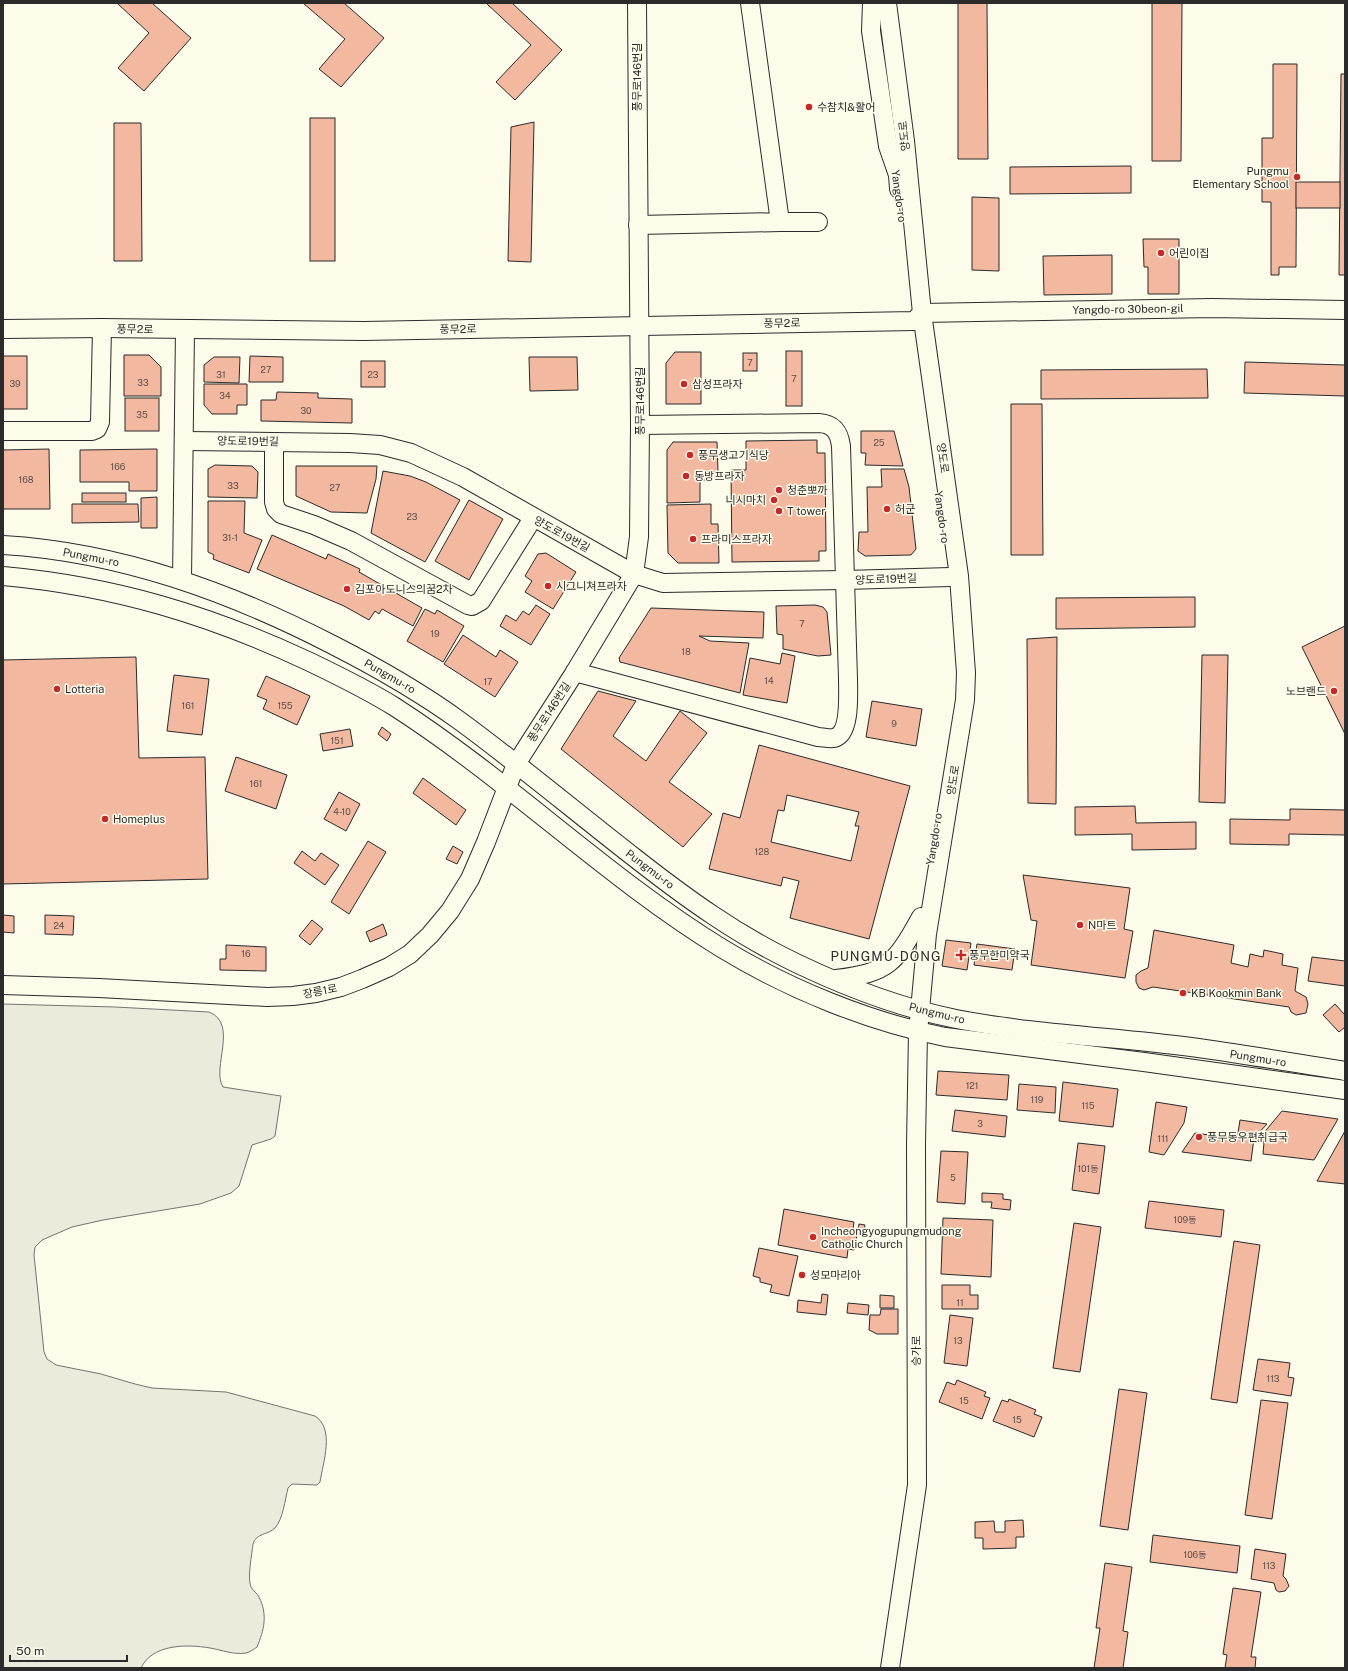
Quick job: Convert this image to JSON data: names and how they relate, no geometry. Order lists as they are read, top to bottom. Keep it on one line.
{"streets":{"street":["풍무로146번길","양도로","Yangdo-ro","Yangdo-ro 30beon-gil","풍무2로","양도로19번길","Pungmu-ro","장릉1로","승가로"]},"crossings":[["풍무로146번길","풍무2로"],["풍무로146번길","양도로19번길"],["풍무로146번길","Pungmu-ro"],["풍무로146번길","장릉1로"],["양도로","Yangdo-ro"],["양도로","Yangdo-ro 30beon-gil"],["양도로","풍무2로"],["양도로","Pungmu-ro"],["Yangdo-ro","Yangdo-ro 30beon-gil"],["Yangdo-ro","풍무2로"],["Yangdo-ro","양도로19번길"],["Yangdo-ro","Pungmu-ro"],["Yangdo-ro","승가로"],["Yangdo-ro 30beon-gil","풍무2로"],["Pungmu-ro","장릉1로"],["Pungmu-ro","승가로"]],"districts":["PUNGMU-DONG"],"places":{"other":["수참치&활어","Pungmu Elementary School","어린이집","삼성프라자","풍무생고기식당","동방프라자","청춘뽀까","니시마치","허군","T tower","프라미스프라자","시그니쳐프라자","김포아도니스의꿈2차","Lotteria","노브랜드","Homeplus","N마트","KB Kookmin Bank","풍무동우편취급국","Incheongyogupungmudong Catholic Church","성모마리아"],"health":["풍무한미약국"]},"house_numbers":["7","27","31","23","7","33","39","34","30","35","25","166","168","33","27","23","31-1","7","19","18","14","17","161","155","9","151","161","4-10","128","24","16","121","119","115","3","111","101동","5","109동","11","13","113","15","15","106동","113"],"scale_bar":"50 m"}
